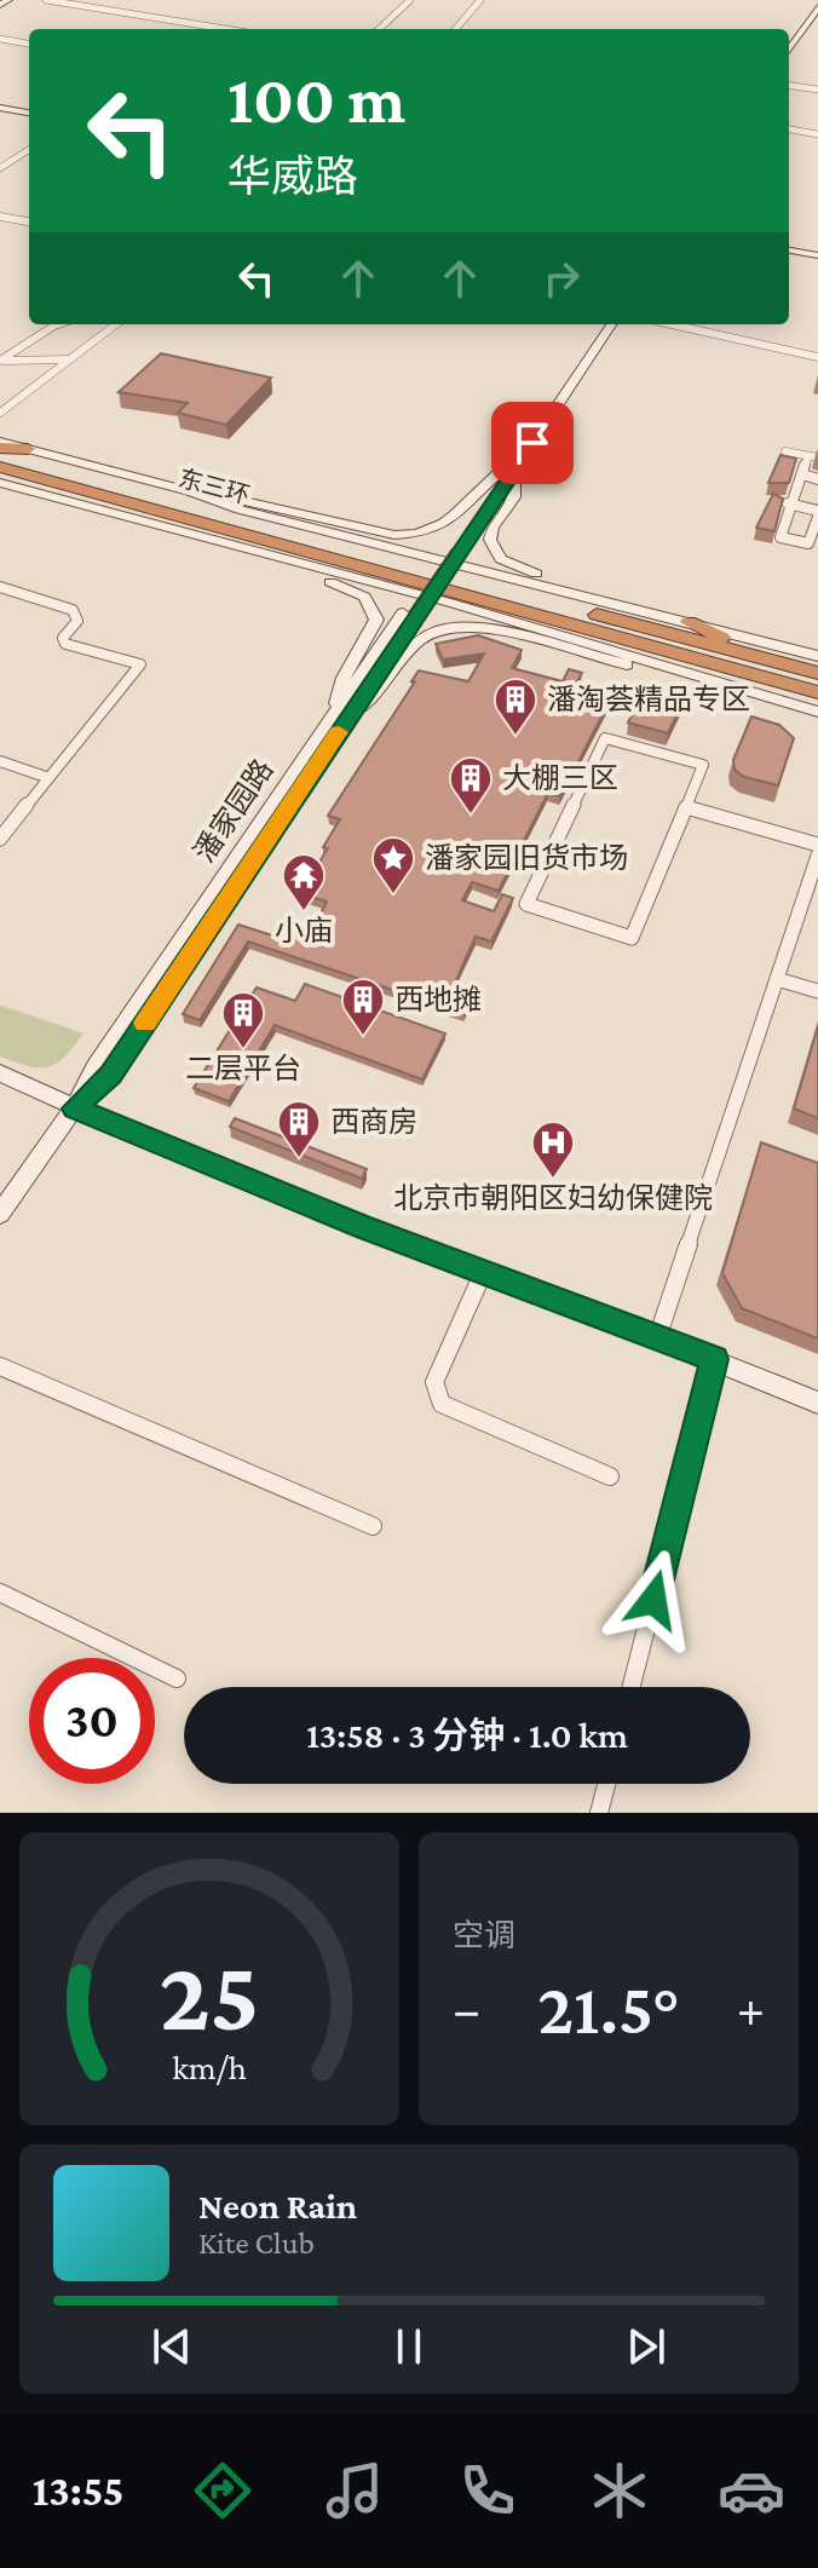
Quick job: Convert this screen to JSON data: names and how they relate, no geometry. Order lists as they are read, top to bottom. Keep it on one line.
{"streets":{"highway":["东三环"],"street":["潘家园路"]},"places":{"building":["潘淘荟精品专区","大棚三区","西地摊","二层平台","西商房"],"place":["潘家园旧货市场"],"temple":["小庙"],"hospital":["北京市朝阳区妇幼保健院"]},"page":{"turn":["100 m","华威路"],"limit":"30","trip":"13:58 · 3 分钟 · 1.0 km","tile":"空调","heat":["−","21.5°","+"],"song":["Neon Rain","Kite Club"],"tabs":"13:55","gauge":["25","km/h"]}}
